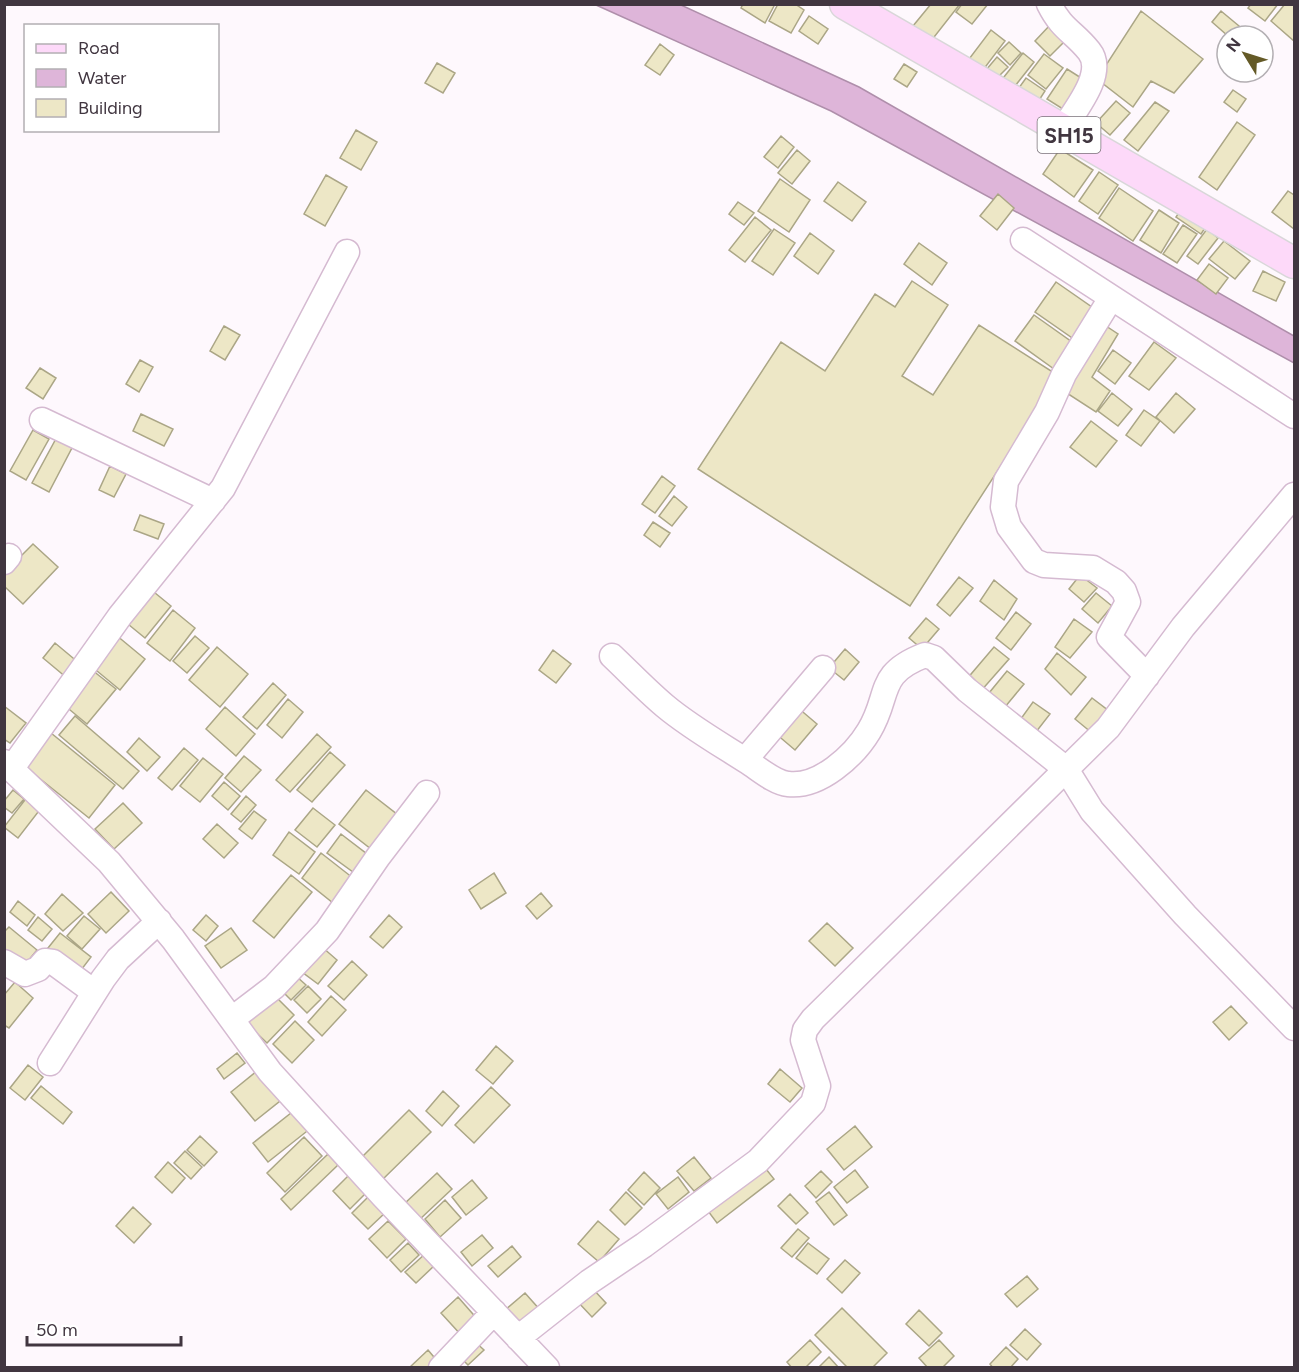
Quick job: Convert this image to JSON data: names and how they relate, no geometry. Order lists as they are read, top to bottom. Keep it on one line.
{"streets":{"main road":["SH15"]},"legend":["Road","Water","Building"],"scale_bar":"50 m","north":"top left"}
